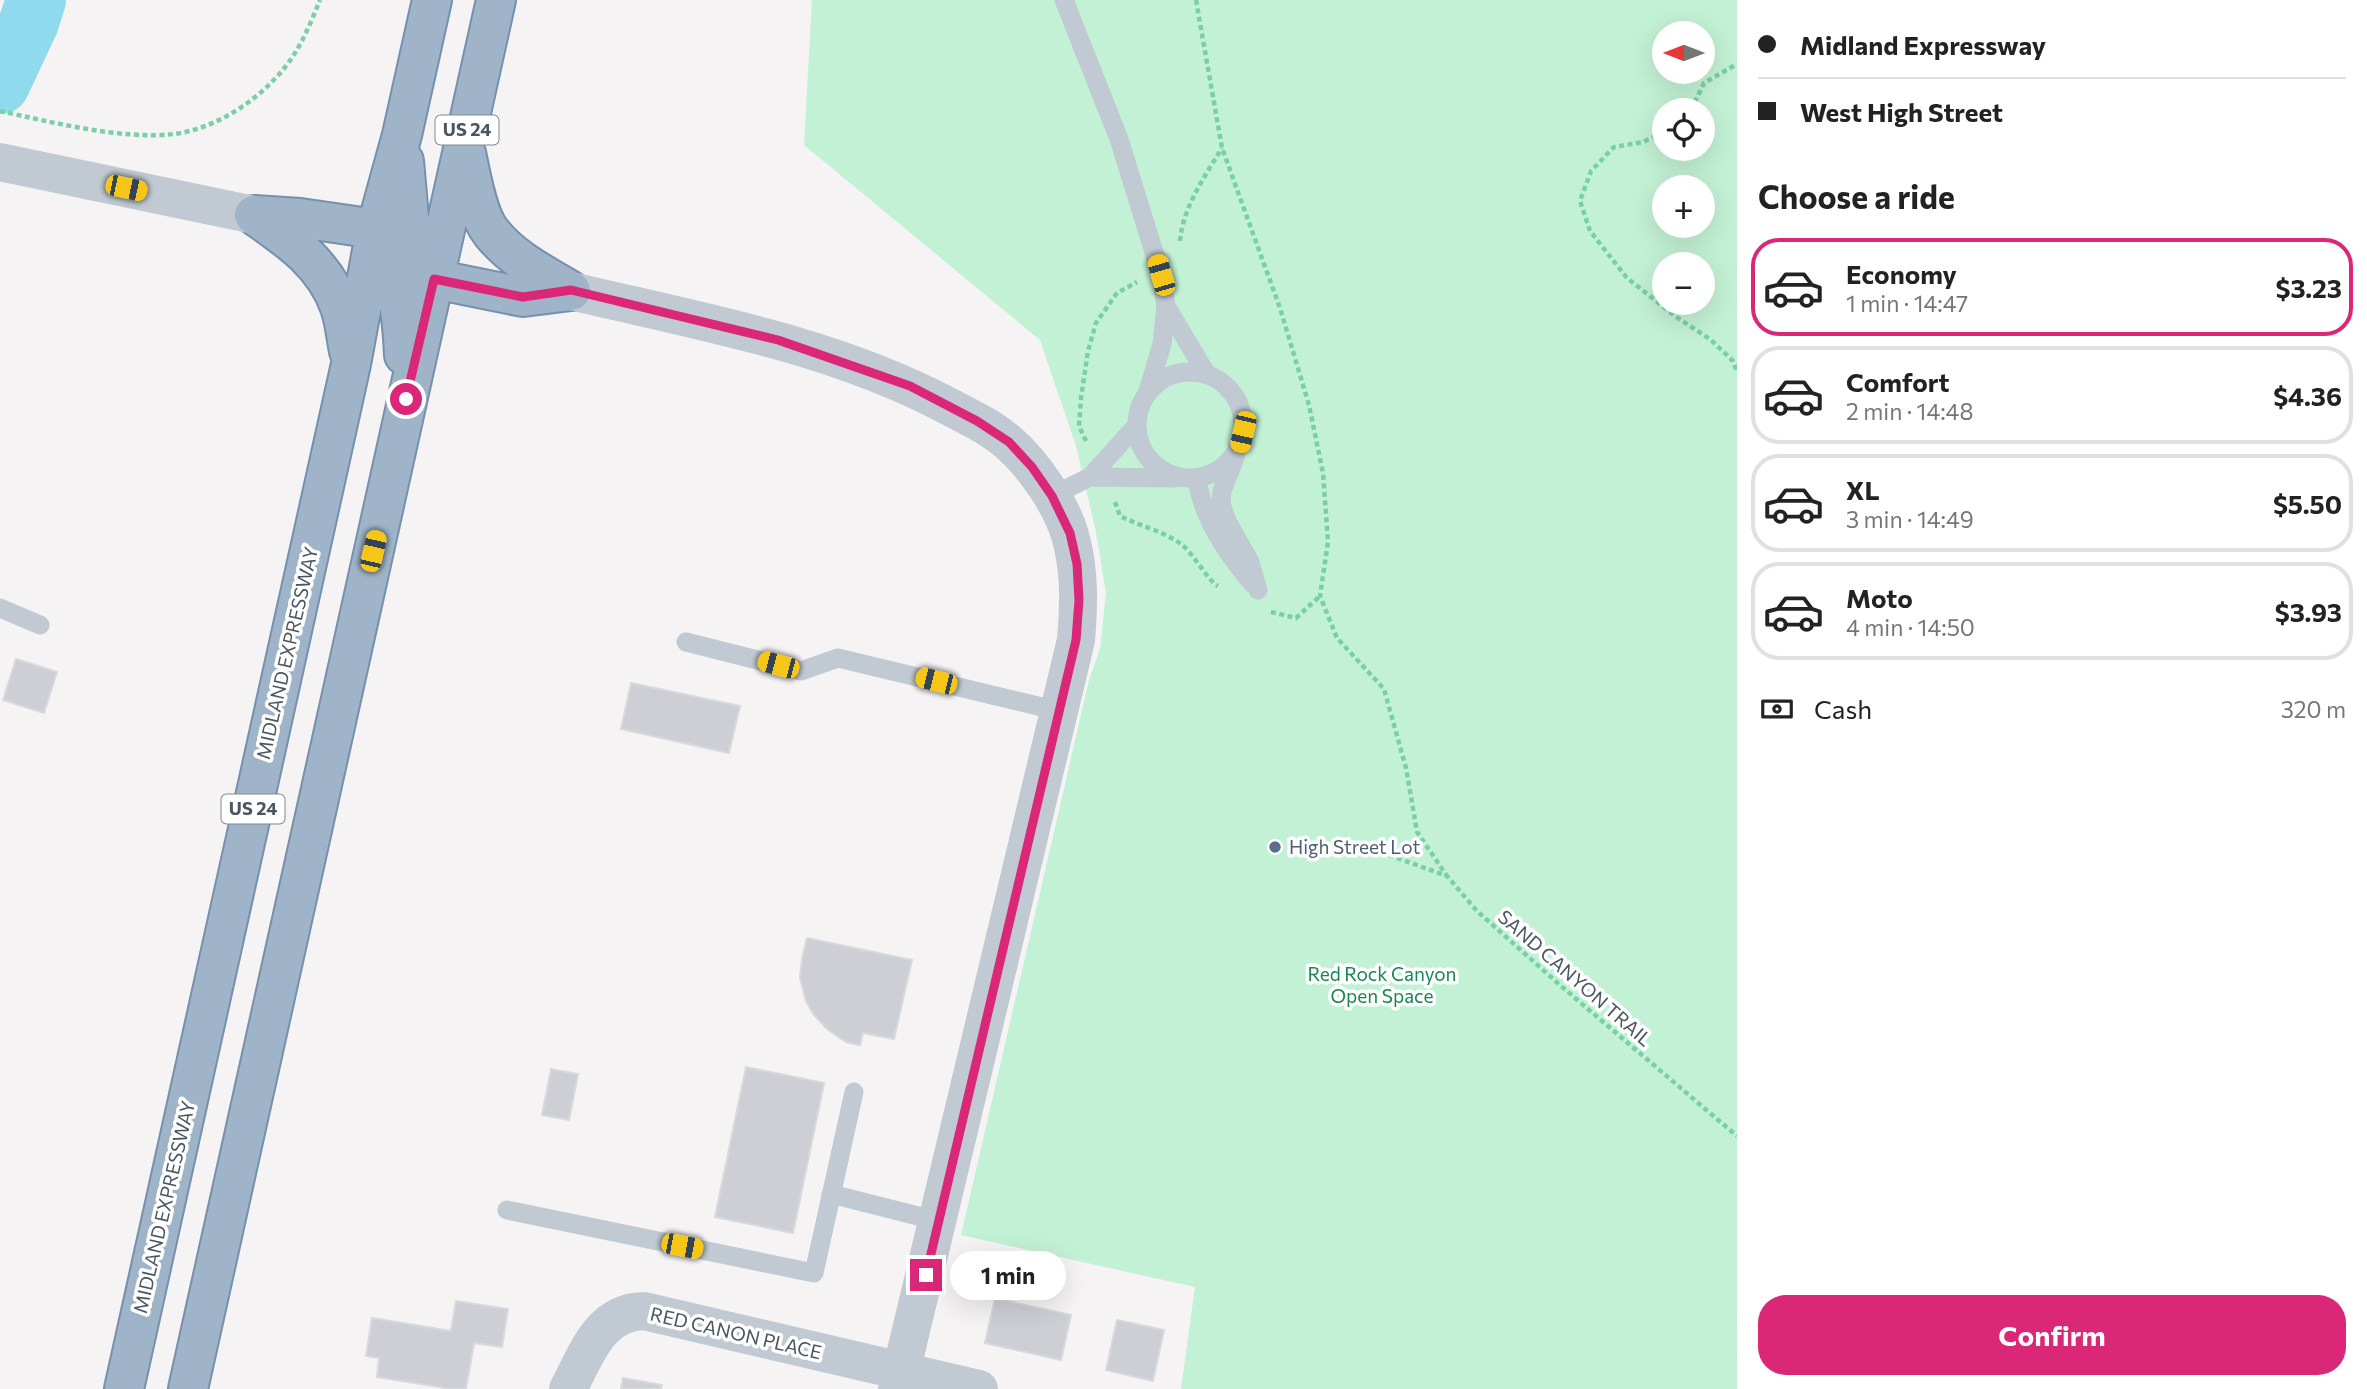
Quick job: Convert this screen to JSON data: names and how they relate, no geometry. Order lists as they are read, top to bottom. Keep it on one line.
{"streets":{"highway":["US 24","MIDLAND EXPRESSWAY"],"street":["RED CANON PLACE"],"path":["SAND CANYON TRAIL"]},"parks":["Red Rock Canyon Open Space"],"places":["High Street Lot"],"north":"left","page":{"banner":["Midland Expressway","West High Street"],"map_buttons":["+","−"],"heading":"Choose a ride","list":[{"name":"Economy","note":"1 min · 14:47","value":"$3.23"},{"name":"Comfort","note":"2 min · 14:48","value":"$4.36"},{"name":"XL","note":"3 min · 14:49","value":"$5.50"},{"name":"Moto","note":"4 min · 14:50","value":"$3.93"}],"pay":["Cash","320 m"],"bubble":"1 min","buttons":"Confirm"}}
